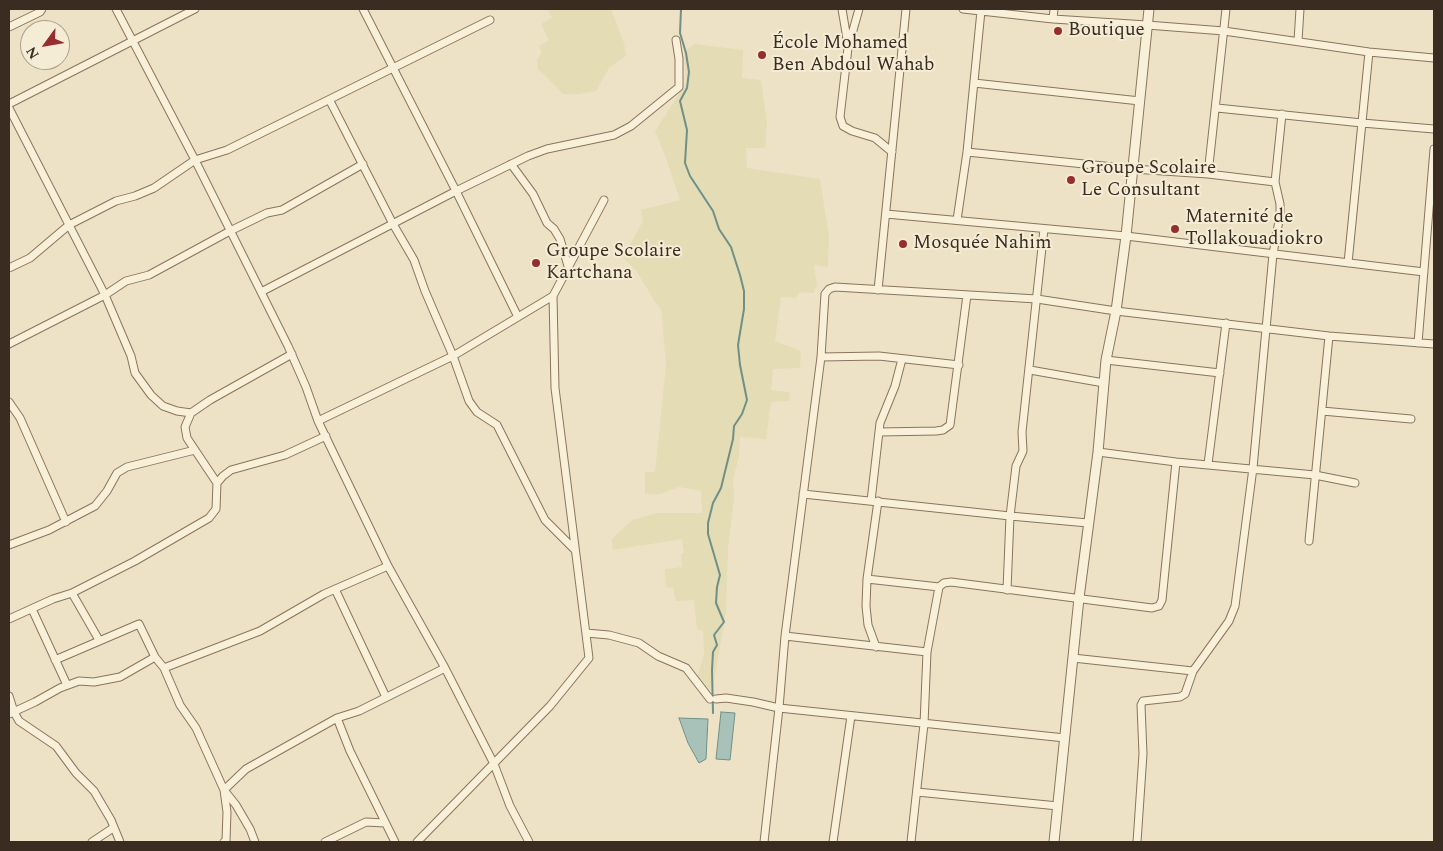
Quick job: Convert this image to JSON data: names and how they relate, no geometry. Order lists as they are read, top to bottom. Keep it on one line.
{"places":["Boutique","École Mohamed Ben Abdoul Wahab","Groupe Scolaire Le Consultant","Maternité de Tollakouadiokro","Mosquée Nahim","Groupe Scolaire Kartchana"],"north":"bottom left"}
